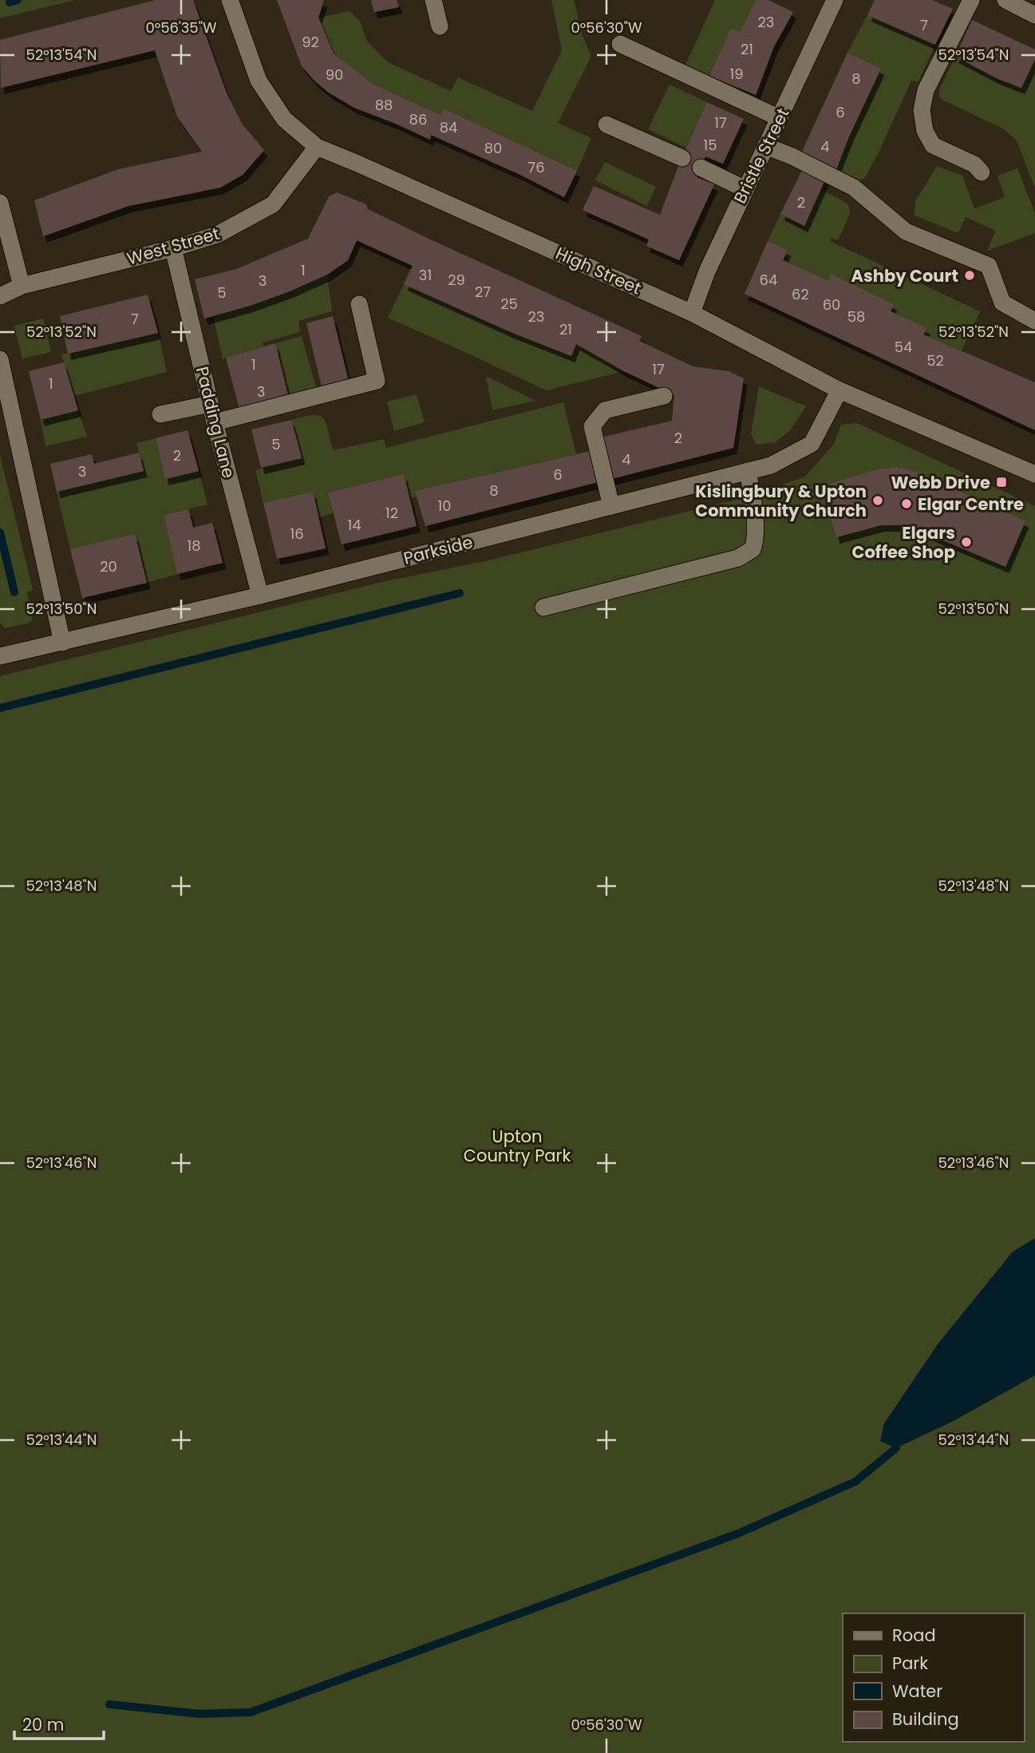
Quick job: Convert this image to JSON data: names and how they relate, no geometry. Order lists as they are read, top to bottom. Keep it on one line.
{"streets":{"street":["Bristle Street","West Street","High Street","Padding Lane","Parkside"]},"crossings":[["Bristle Street","High Street"],["West Street","High Street"],["West Street","Padding Lane"],["High Street","Parkside"],["Padding Lane","Parkside"]],"parks":["Upton Country Park"],"places":{"other":["Ashby Court","Kislingbury & Upton Community Church","Elgar Centre","Elgars Coffee Shop"],"transit":["Webb Drive"]},"house_numbers":["23","7","92","21","19","90","8","88","6","86","17","84","15","4","80","76","2","1","31","29","64","3","27","5","62","25","60","23","58","7","21","54","52","1","17","1","3","2","5","2","4","3","6","8","10","12","14","16","18","20"],"legend":["Road","Park","Water","Building"],"scale_bar":"20 m","coordinates":["0°56'35\"W","0°56'30\"W","52°13'54\"N","52°13'52\"N","52°13'50\"N","52°13'48\"N","52°13'46\"N","52°13'44\"N"]}
